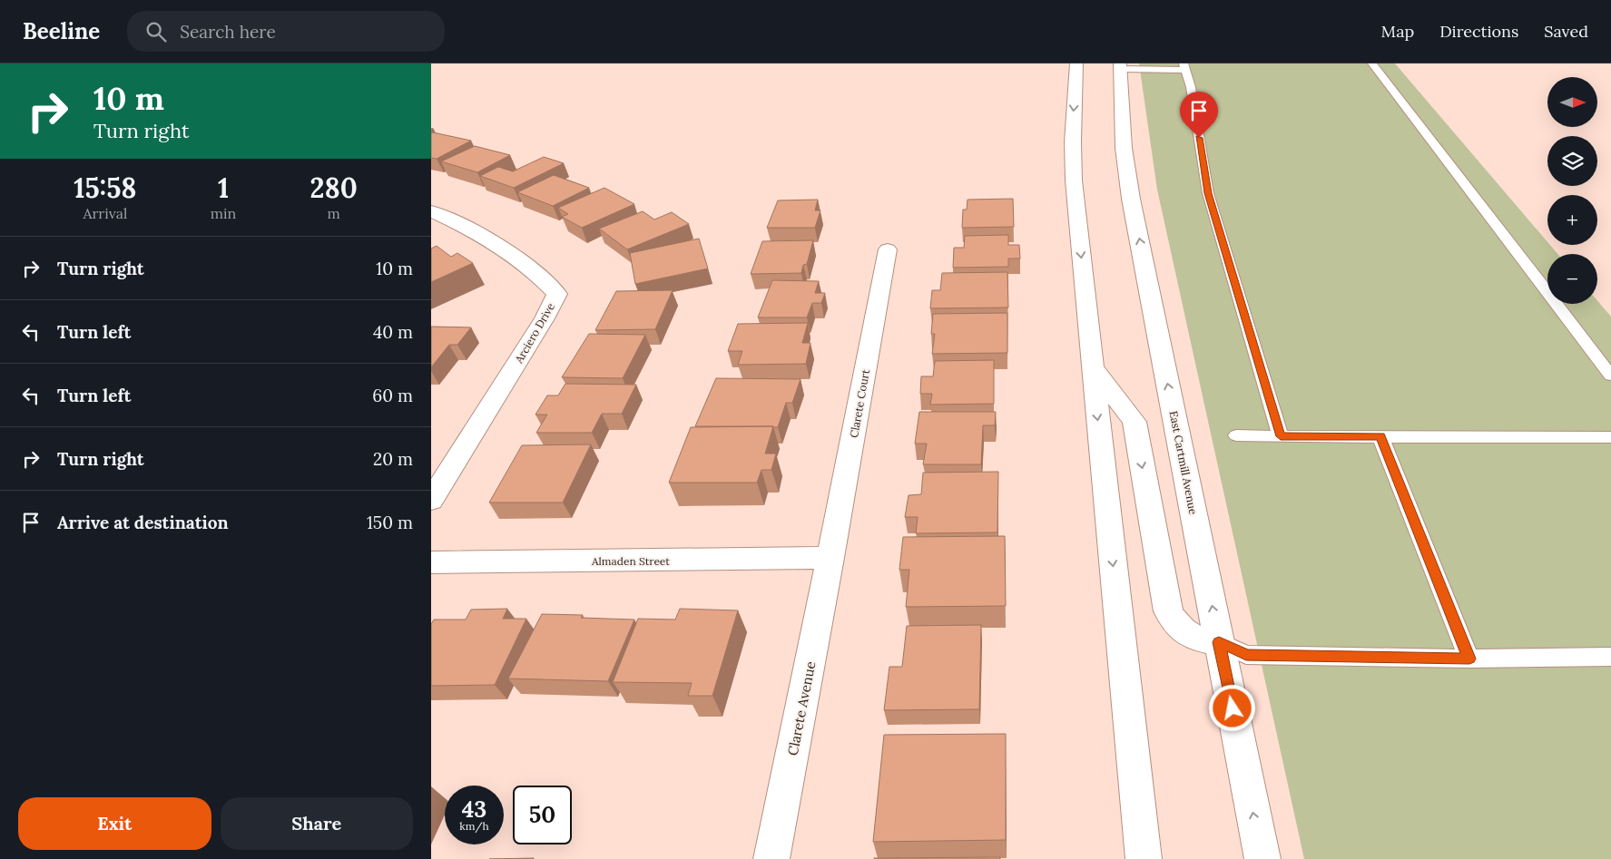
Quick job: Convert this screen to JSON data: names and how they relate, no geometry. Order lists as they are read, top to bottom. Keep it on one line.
{"streets":{"main road":["Arciero Drive","Clarete Court","East Cartmill Avenue","Almaden Street","Clarete Avenue"]},"crossings":[["Clarete Court","Almaden Street"],["Clarete Court","Clarete Avenue"],["Almaden Street","Clarete Avenue"]],"north":"right","page":{"header":"Beeline","search":"Search here","nav":["Map","Directions","Saved"],"turn":["10 m","Turn right"],"map_buttons":["+","−"],"eta":["15:58","Arrival","1","min","280","m"],"list":[{"name":"Turn right","value":"10 m"},{"name":"Turn left","value":"40 m"},{"name":"Turn left","value":"60 m"},{"name":"Turn right","value":"20 m"},{"name":"Arrive at destination","value":"150 m"}],"speed":"43 km/h","limit":"50","buttons":["Exit","Share"]}}
